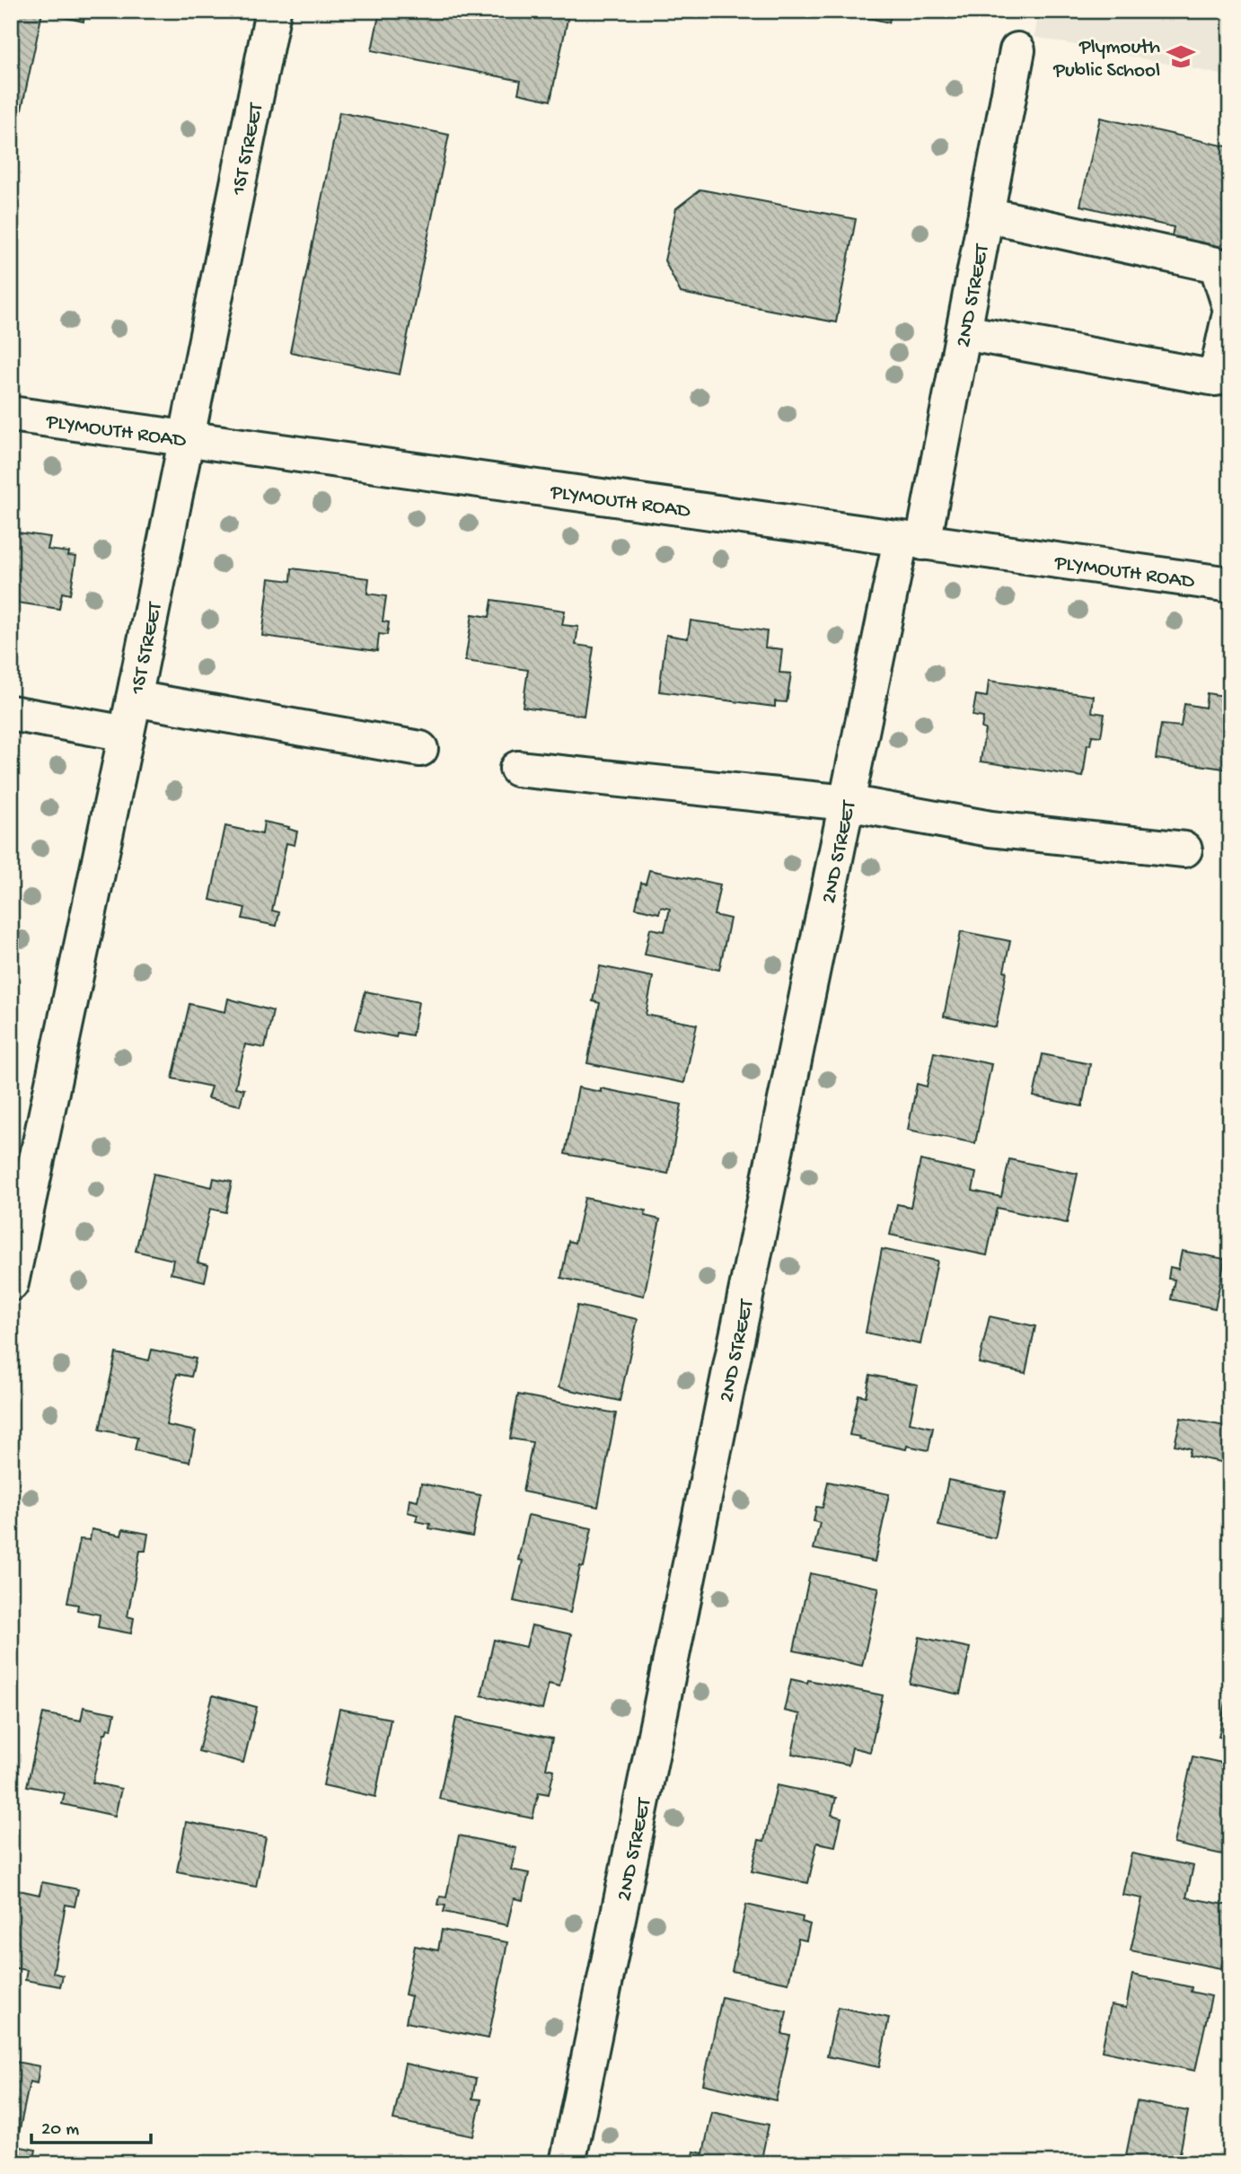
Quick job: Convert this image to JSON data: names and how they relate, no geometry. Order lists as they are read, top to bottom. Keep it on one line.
{"streets":{"street":["1ST STREET","2ND STREET","PLYMOUTH ROAD"]},"crossings":[["1ST STREET","PLYMOUTH ROAD"],["2ND STREET","PLYMOUTH ROAD"]],"places":{"school or university":["Plymouth Public School"]},"scale_bar":"20 m"}
